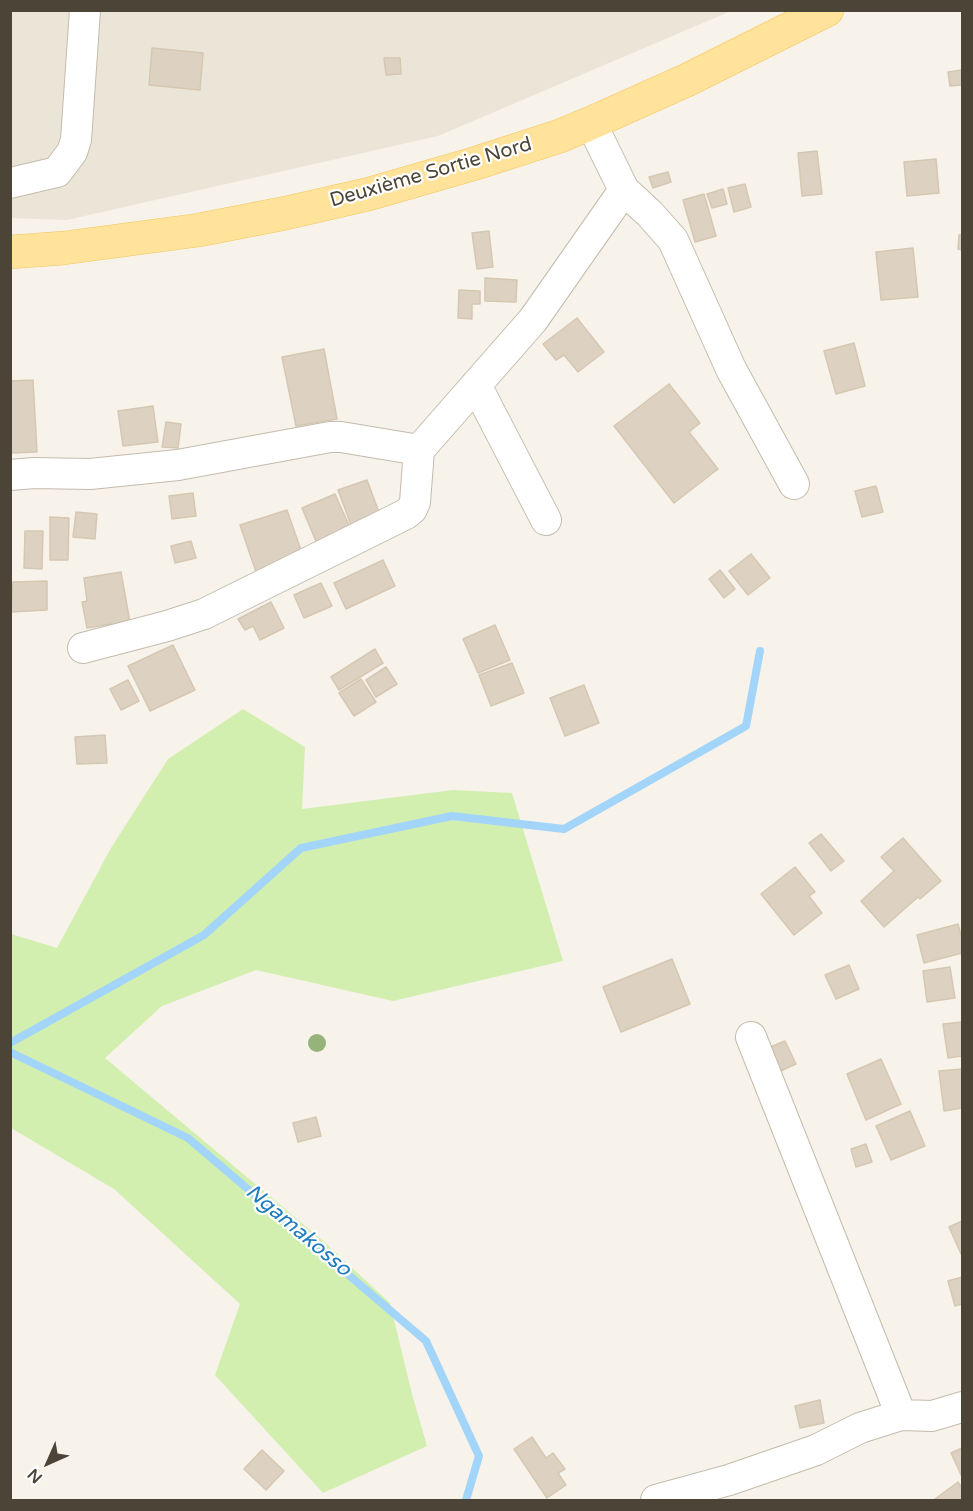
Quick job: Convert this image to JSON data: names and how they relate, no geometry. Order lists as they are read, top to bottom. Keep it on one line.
{"streets":{"main road":["Deuxième Sortie Nord"]},"water":["Ngamakosso"],"north":"bottom left"}
